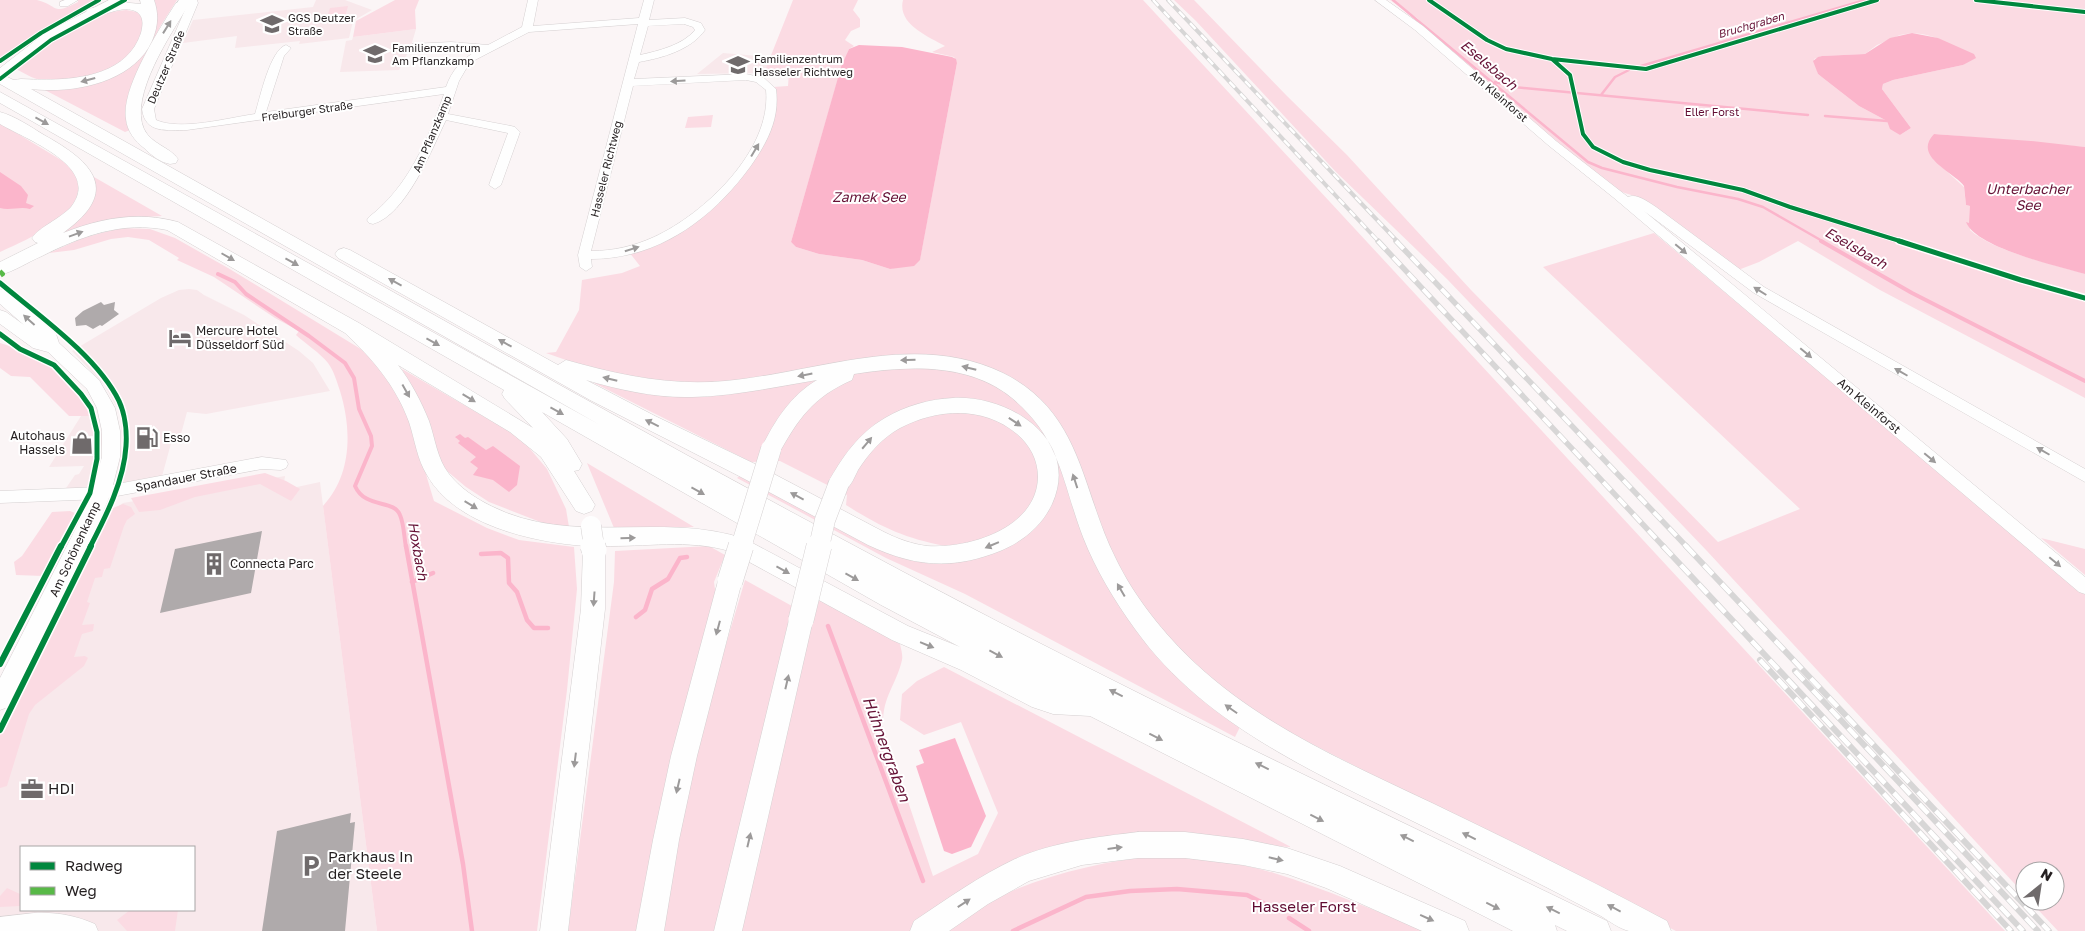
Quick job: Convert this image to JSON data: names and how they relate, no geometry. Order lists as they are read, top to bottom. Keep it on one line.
{"streets":{"main road":["Am Schönenkamp"],"street":["Deutzer Straße","Am Kleinforst","Freiburger Straße","Am Pflanzkamp","Hasseler Richtweg","Spandauer Straße"]},"crossings":[["Deutzer Straße","Freiburger Straße"],["Freiburger Straße","Am Pflanzkamp"],["Am Pflanzkamp","Hasseler Richtweg"],["Spandauer Straße","Am Schönenkamp"]],"water":["Bruchgraben","Eselsbach","Unterbacher See","Zamek See","Hoxbach","Hühnergraben"],"parks":["Eller Forst","Hasseler Forst"],"places":{"school or university":["GGS Deutzer Straße","Familienzentrum Am Pflanzkamp","Familienzentrum Hasseler Richtweg"],"hotel":["Mercure Hotel Düsseldorf Süd"],"fuel station":["Esso"],"shop":["Autohaus Hassels"],"building":["Connecta Parc"],"office":["HDI"],"parking":["Parkhaus In der Steele"]},"legend":["Radweg","Weg"],"north":"top right"}
